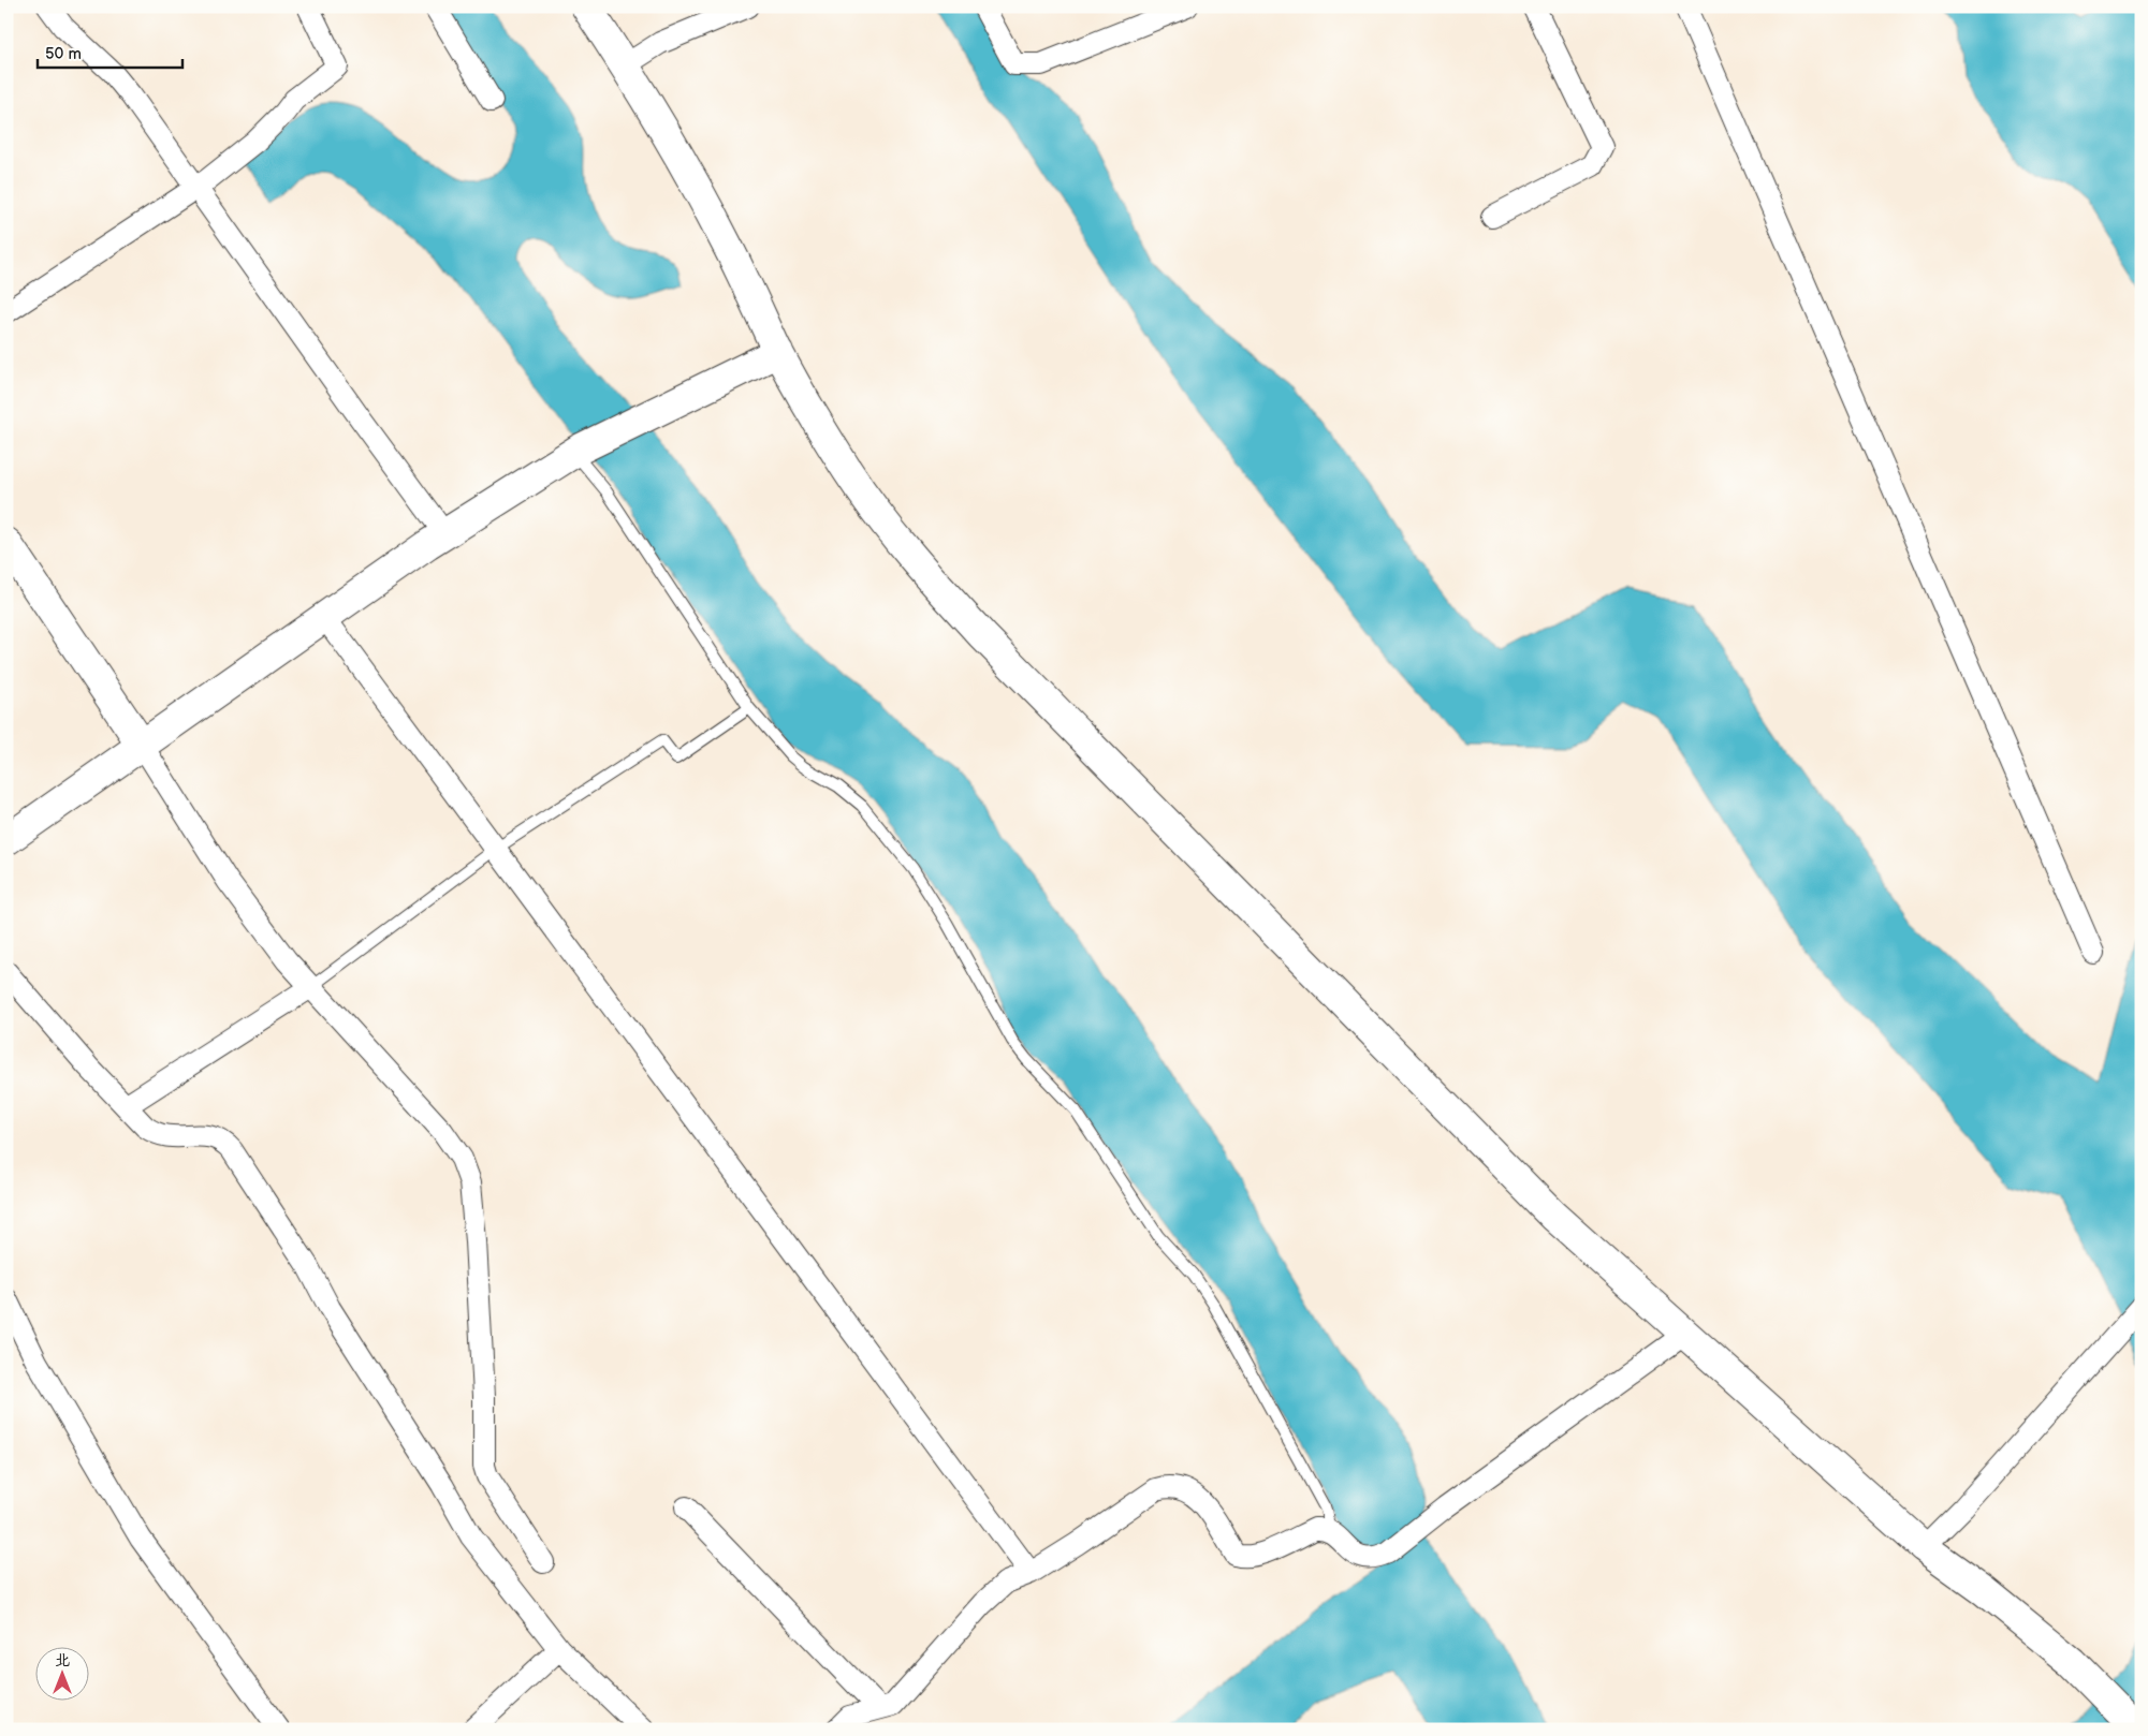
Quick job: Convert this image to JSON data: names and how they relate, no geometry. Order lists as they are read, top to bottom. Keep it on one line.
{"scale_bar":"50 m","north":"top"}
